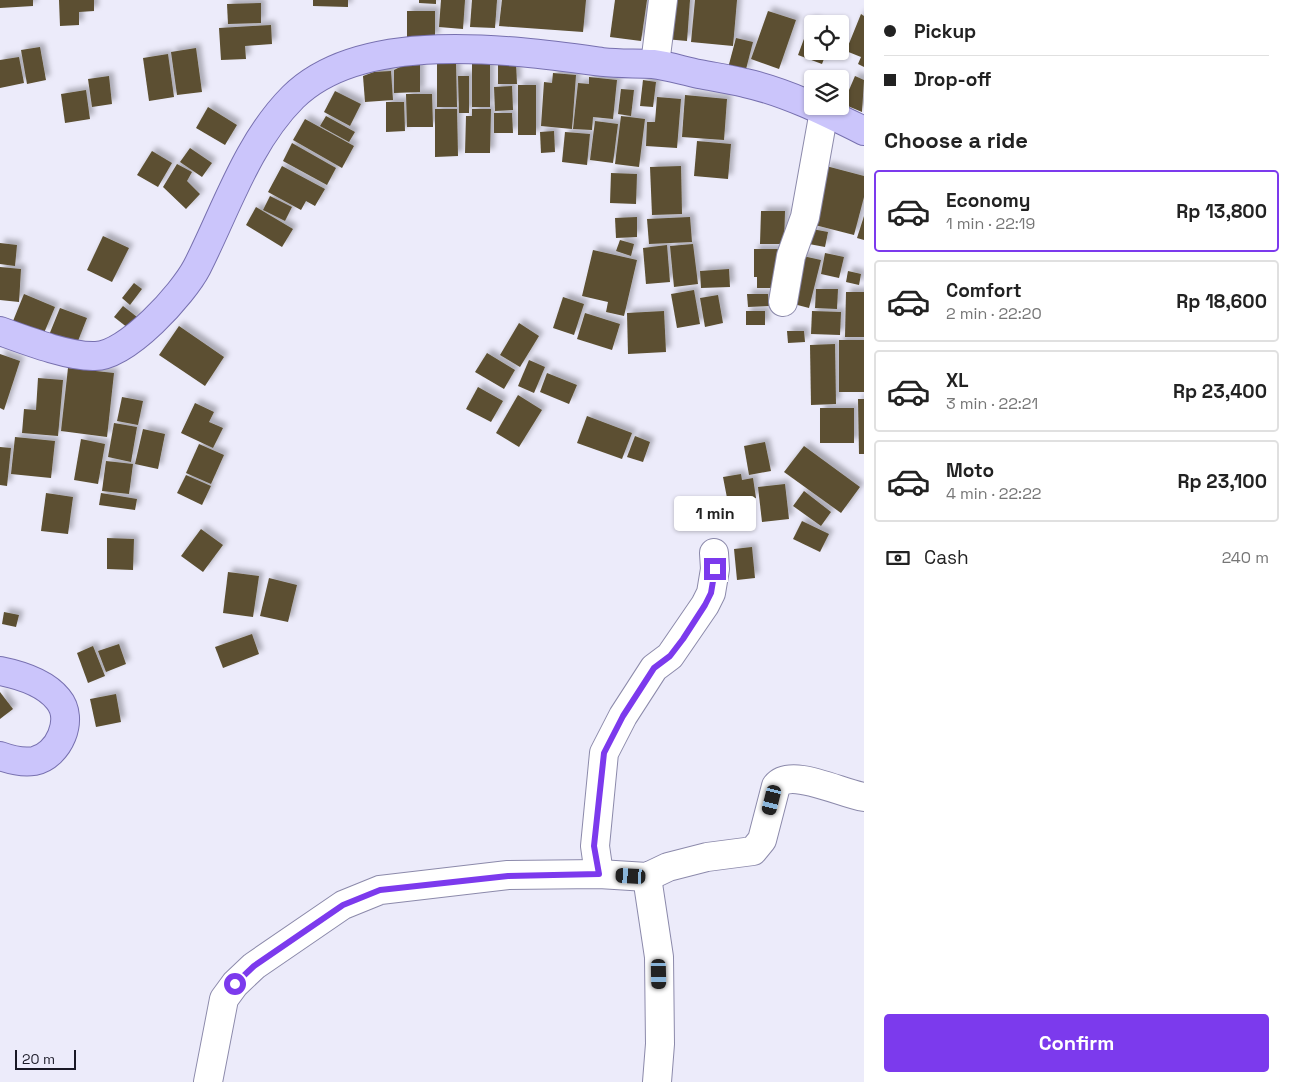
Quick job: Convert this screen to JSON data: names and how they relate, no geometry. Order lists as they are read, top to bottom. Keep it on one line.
{"scale_bar":"20 m","page":{"banner":["Pickup","Drop-off"],"heading":"Choose a ride","list":[{"name":"Economy","note":"1 min · 22:19","value":"Rp 13,800"},{"name":"Comfort","note":"2 min · 22:20","value":"Rp 18,600"},{"name":"XL","note":"3 min · 22:21","value":"Rp 23,400"},{"name":"Moto","note":"4 min · 22:22","value":"Rp 23,100"}],"bubble":"1 min","pay":["Cash","240 m"],"buttons":"Confirm","scale":"20 m"}}
